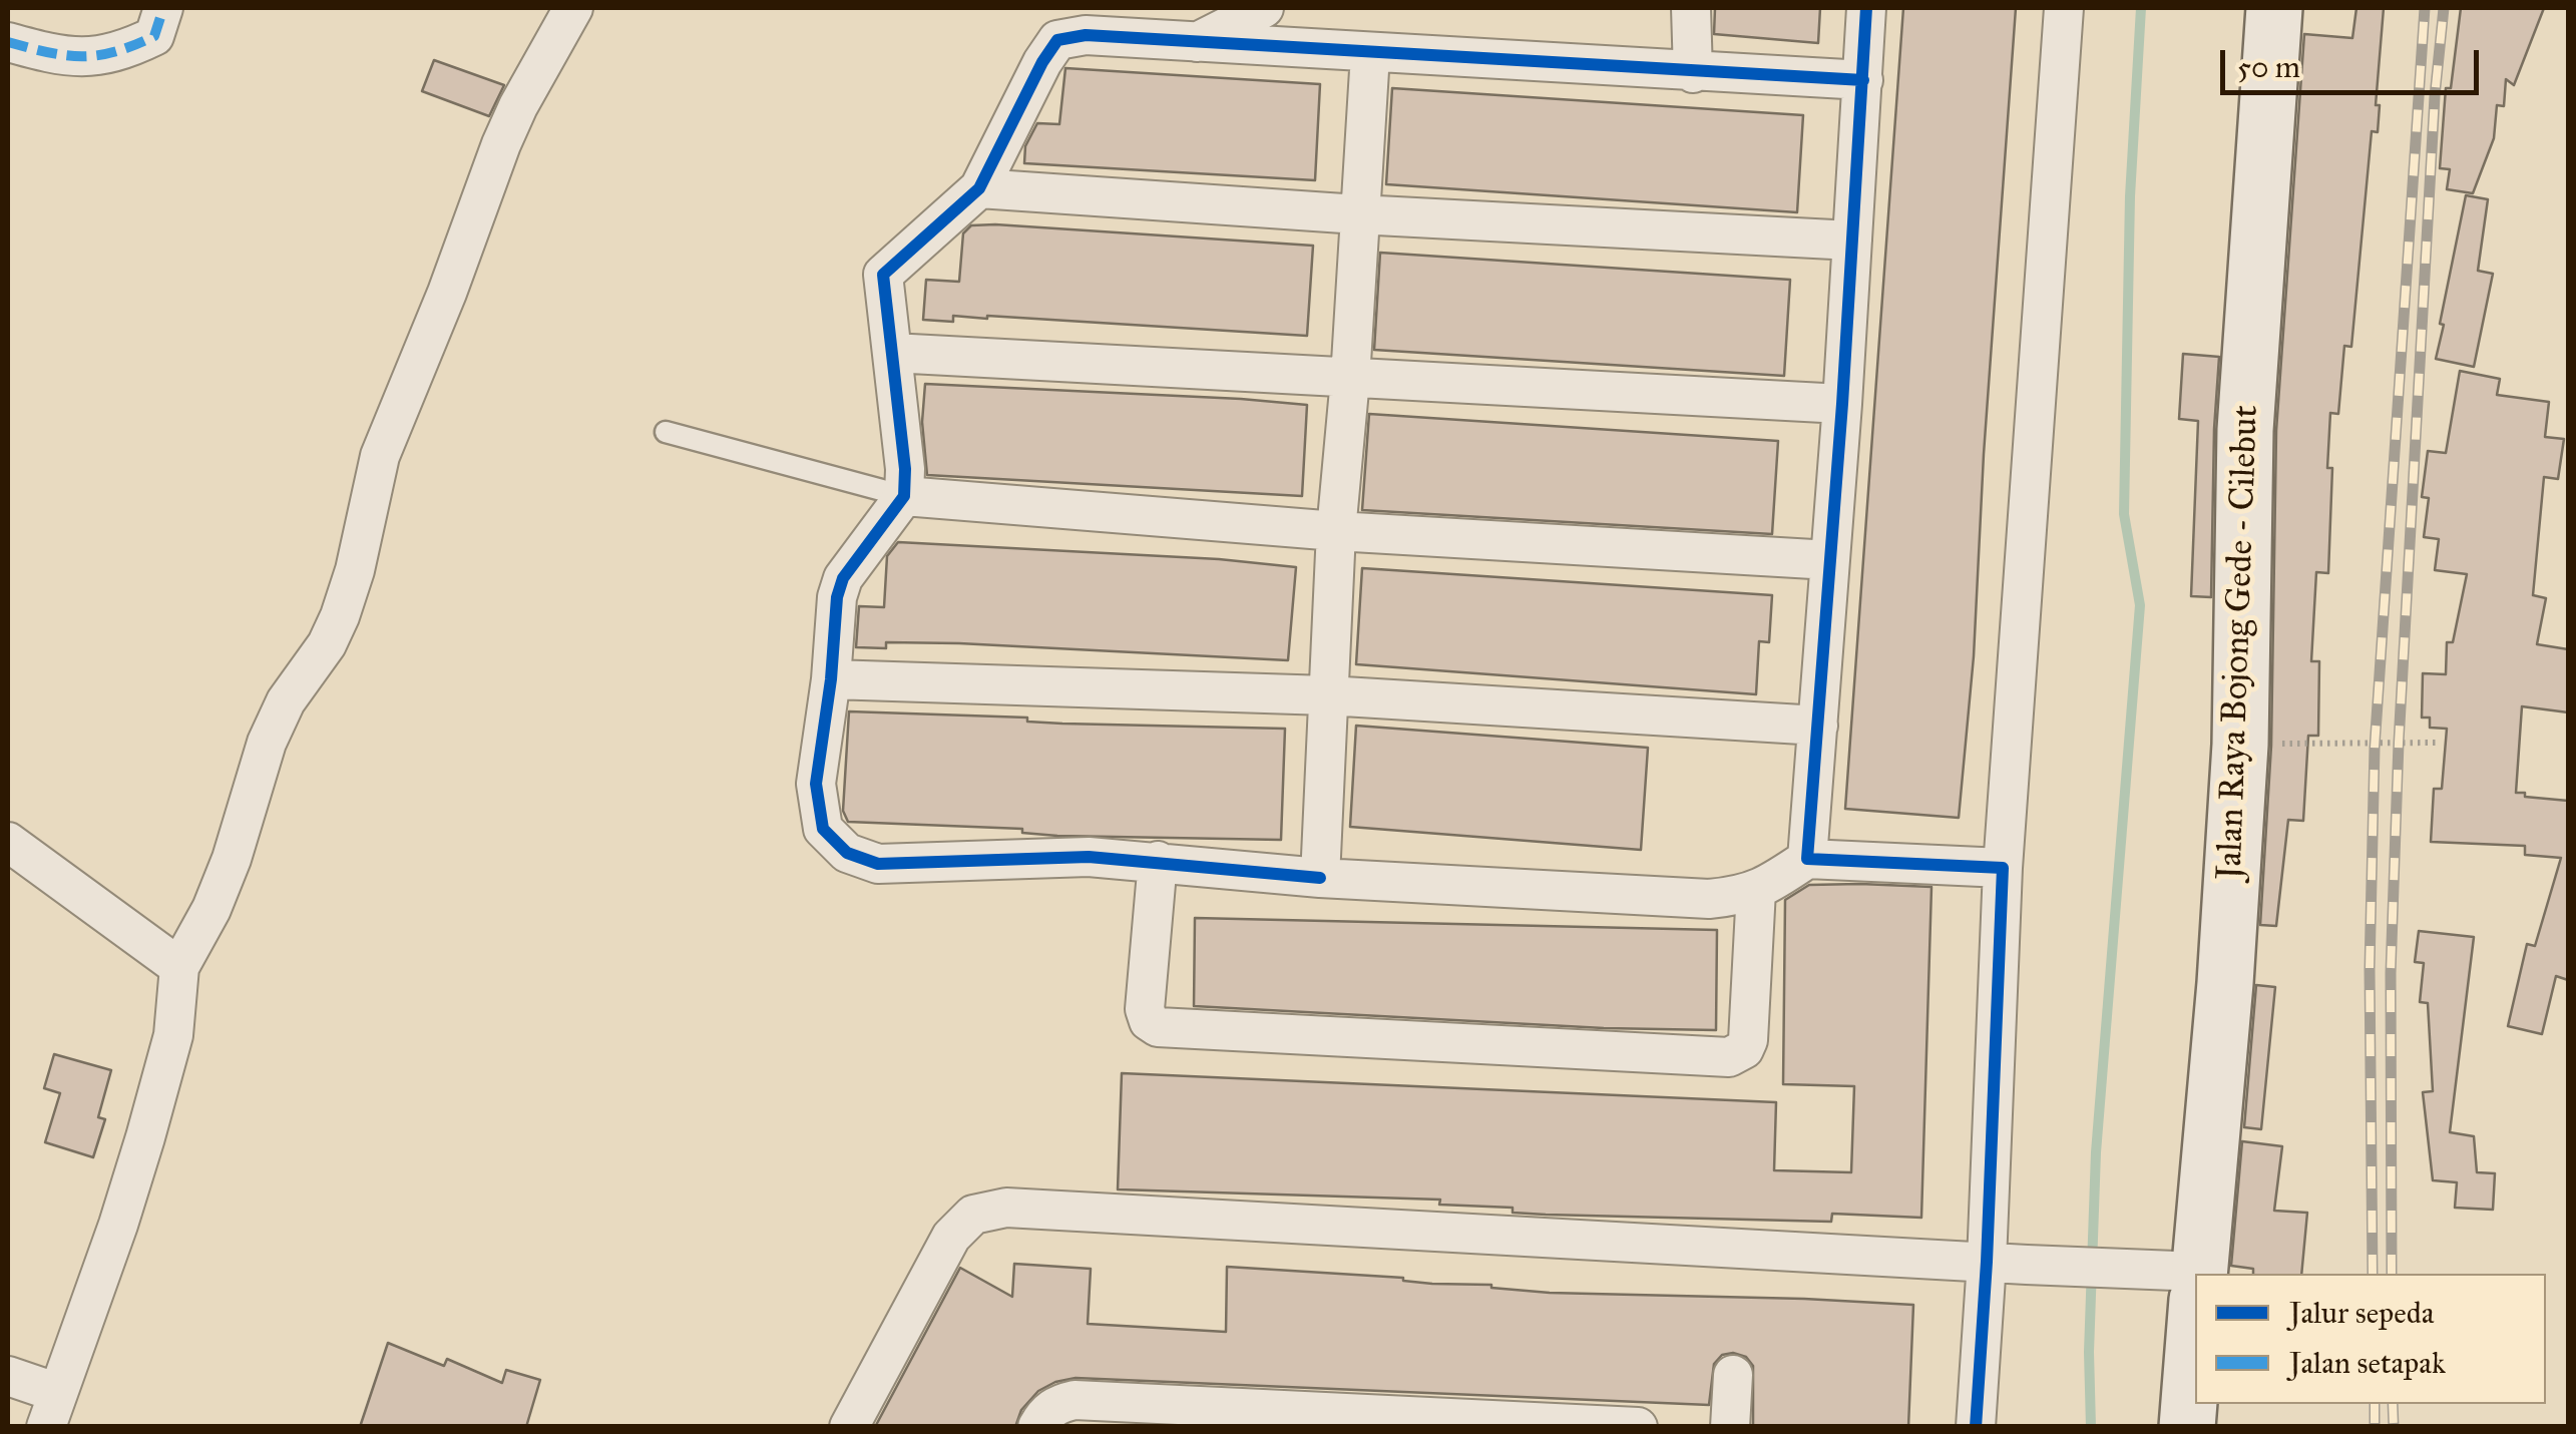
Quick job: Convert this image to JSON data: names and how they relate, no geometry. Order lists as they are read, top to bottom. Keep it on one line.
{"streets":{"main road":["Jalan Raya Bojong Gede - Cilebut"]},"legend":["Jalur sepeda","Jalan setapak"],"scale_bar":"50 m"}
